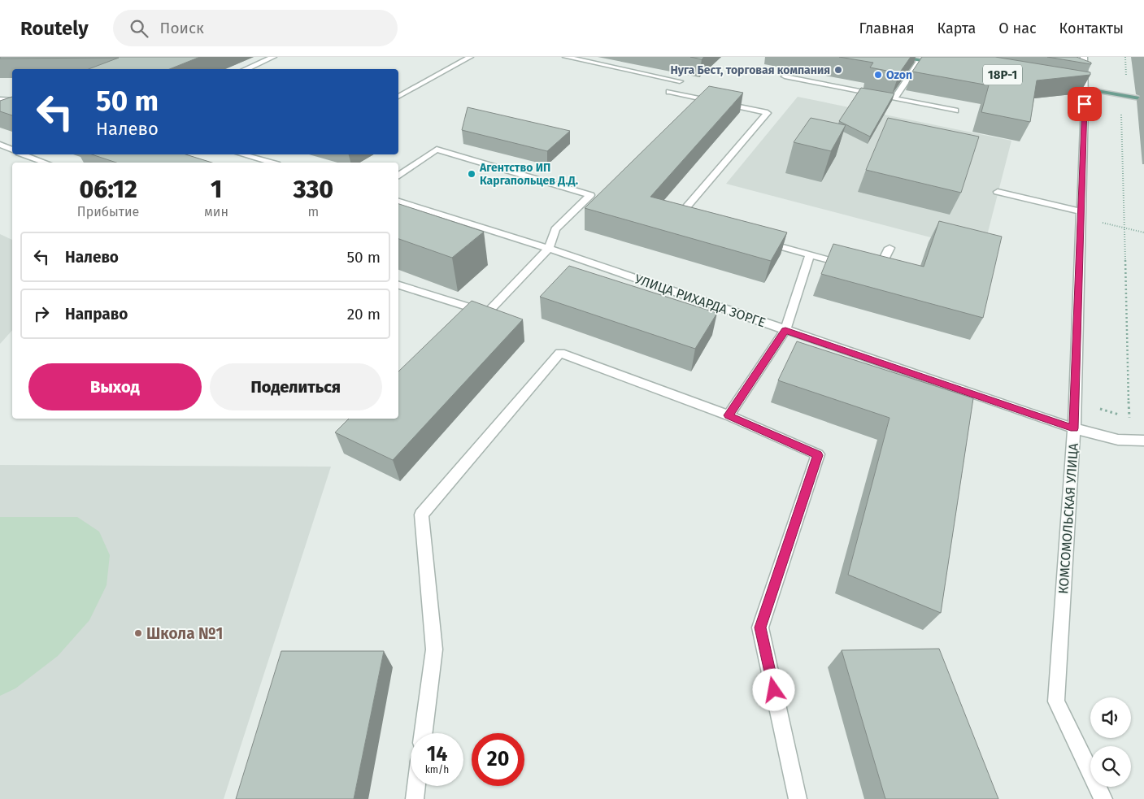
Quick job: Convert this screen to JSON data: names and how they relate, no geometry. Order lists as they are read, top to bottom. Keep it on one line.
{"streets":{"street":["УЛИЦА РИХАРДА ЗОРГЕ","КОМСОМОЛЬСКАЯ УЛИЦА"]},"crossings":[["УЛИЦА РИХАРДА ЗОРГЕ","КОМСОМОЛЬСКАЯ УЛИЦА"]],"places":["Нуга Бест, торговая компания","Ozon","Агентство ИП Каргапольцев Д.Д.","Школа №1"],"page":{"header":"Routely","search":"Поиск","nav":["Главная","Карта","О нас","Контакты"],"turn":["50 m","Налево"],"eta":["06:12","Прибытие","1","мин","330","m"],"list":[{"name":"Налево","value":"50 m"},{"name":"Направо","value":"20 m"}],"buttons":["Выход","Поделиться"],"speed":"14 km/h","limit":"20"}}
